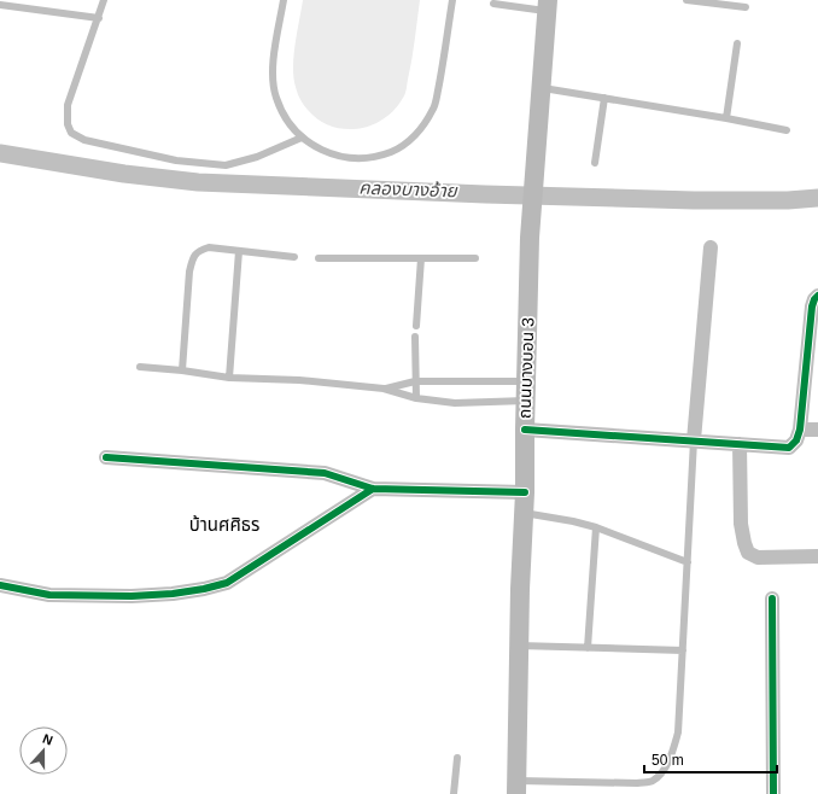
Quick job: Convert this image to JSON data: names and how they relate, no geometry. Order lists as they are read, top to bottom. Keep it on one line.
{"streets":{"main road":["ถนนบางบอน 3"]},"districts":["บ้านศศิธร"],"water":["คลองบางอ้าย"],"scale_bar":"50 m","north":"top"}
